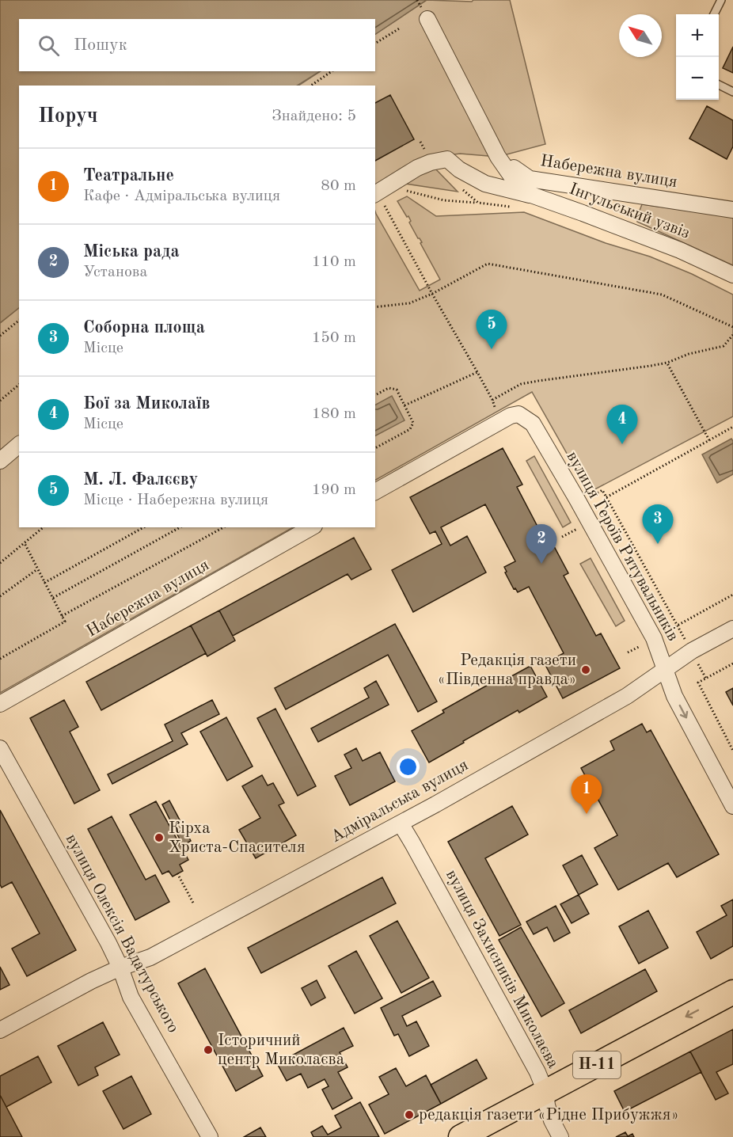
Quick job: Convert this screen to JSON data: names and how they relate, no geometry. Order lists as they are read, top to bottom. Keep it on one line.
{"streets":{"main road":["Н-11"],"street":["Набережна вулиця","Інгульський узвіз","вулиця Героїв Рятувальників","Адміральська вулиця","вулиця Олексія Вадатурського","вулиця Захисників Миколаєва"]},"crossings":[["Набережна вулиця","Інгульський узвіз"],["вулиця Героїв Рятувальників","Адміральська вулиця"],["Адміральська вулиця","вулиця Олексія Вадатурського"],["Адміральська вулиця","вулиця Захисників Миколаєва"],["вулиця Захисників Миколаєва","Н-11"]],"places":["Редакція газети «Південна правда»","Кірха Христа-Спасителя","Історичний центр Миколаєва","редакція газети «Рідне Прибужжя»"],"north":"top left","page":{"map_buttons":["+","−"],"search":"Пошук","heading":["Поруч","Знайдено: 5"],"list":[{"mark":"1","name":"Театральне","note":"Кафе · Адміральська вулиця","value":"80 m"},{"mark":"2","name":"Міська рада","note":"Установа","value":"110 m"},{"mark":"3","name":"Соборна площа","note":"Місце","value":"150 m"},{"mark":"4","name":"Бої за Миколаїв","note":"Місце","value":"180 m"},{"mark":"5","name":"М. Л. Фалєєву","note":"Місце · Набережна вулиця","value":"190 m"}],"pins":["5","4","3","2","1"]}}
